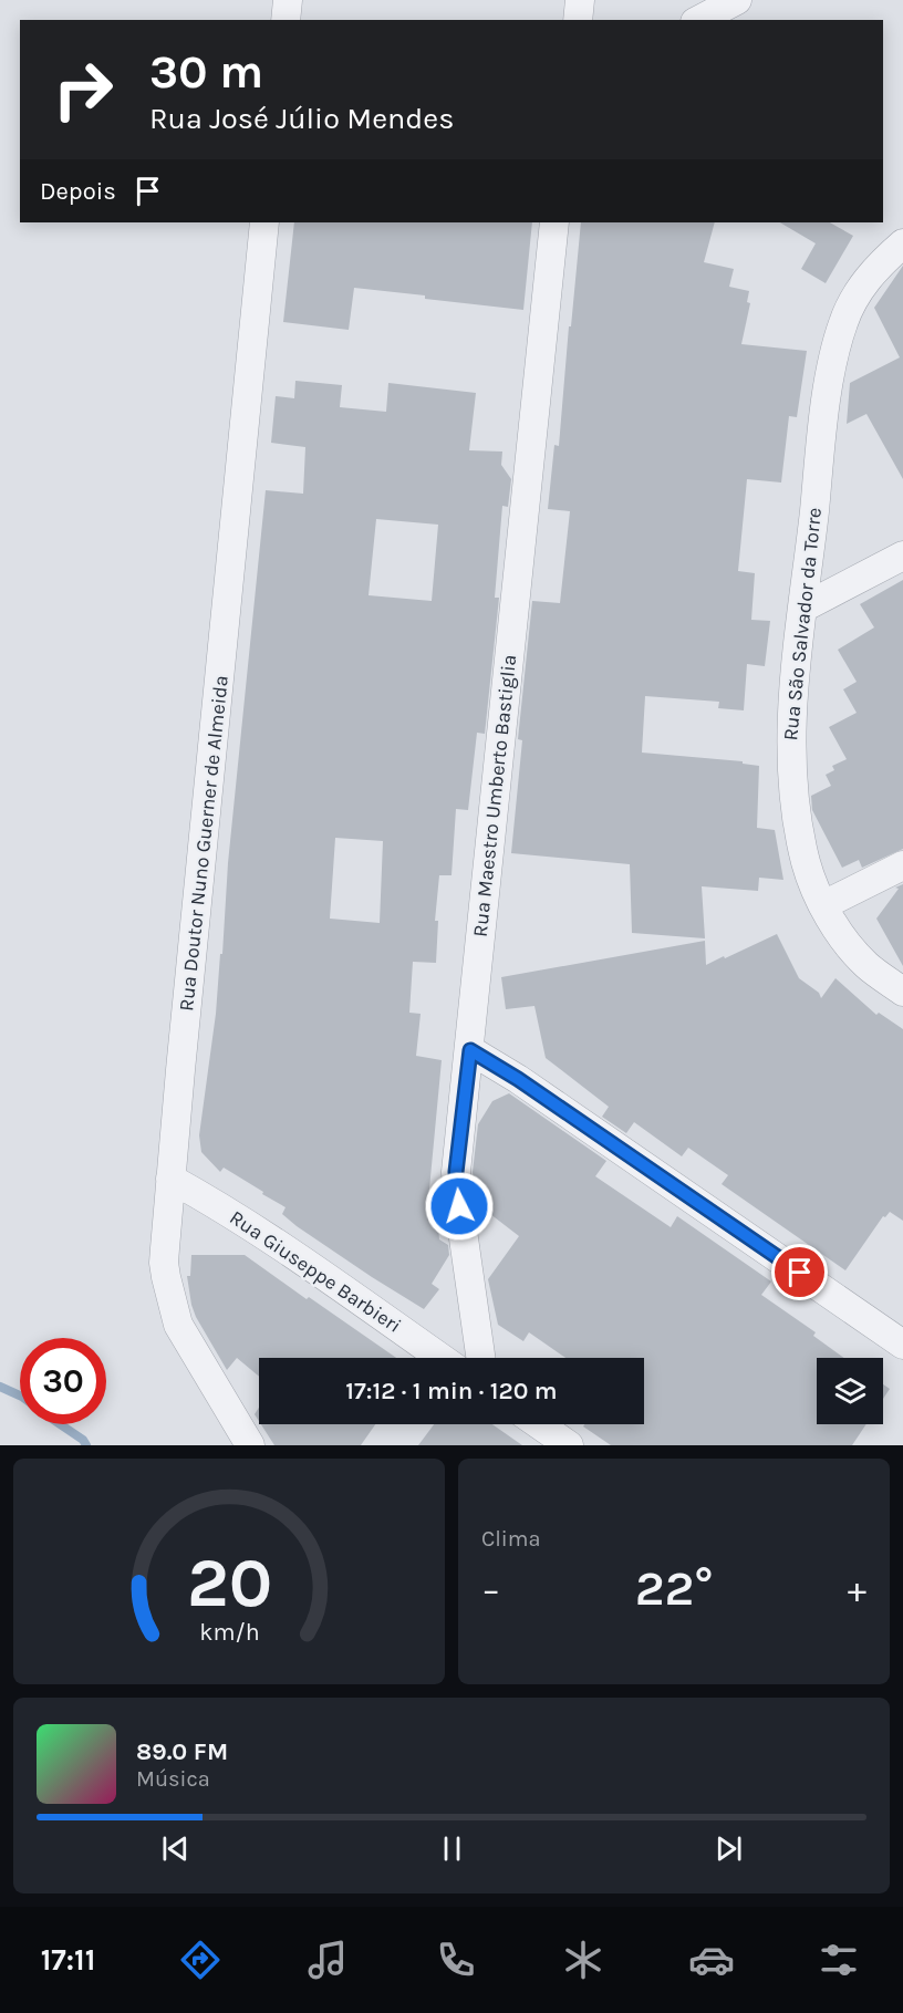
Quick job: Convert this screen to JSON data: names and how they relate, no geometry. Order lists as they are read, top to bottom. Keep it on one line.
{"streets":{"street":["Rua São Salvador da Torre","Rua Maestro Umberto Bastiglia","Rua Doutor Nuno Guerner de Almeida","Rua Giuseppe Barbieri"]},"crossings":[["Rua Doutor Nuno Guerner de Almeida","Rua Giuseppe Barbieri"]],"page":{"turn":["30 m","Rua José Júlio Mendes"],"then":"Depois","limit":"30","trip":"17:12 · 1 min · 120 m","tile":"Clima","heat":["−","22°","+"],"song":["89.0 FM","Música"],"tabs":"17:11","gauge":["20","km/h"]}}
